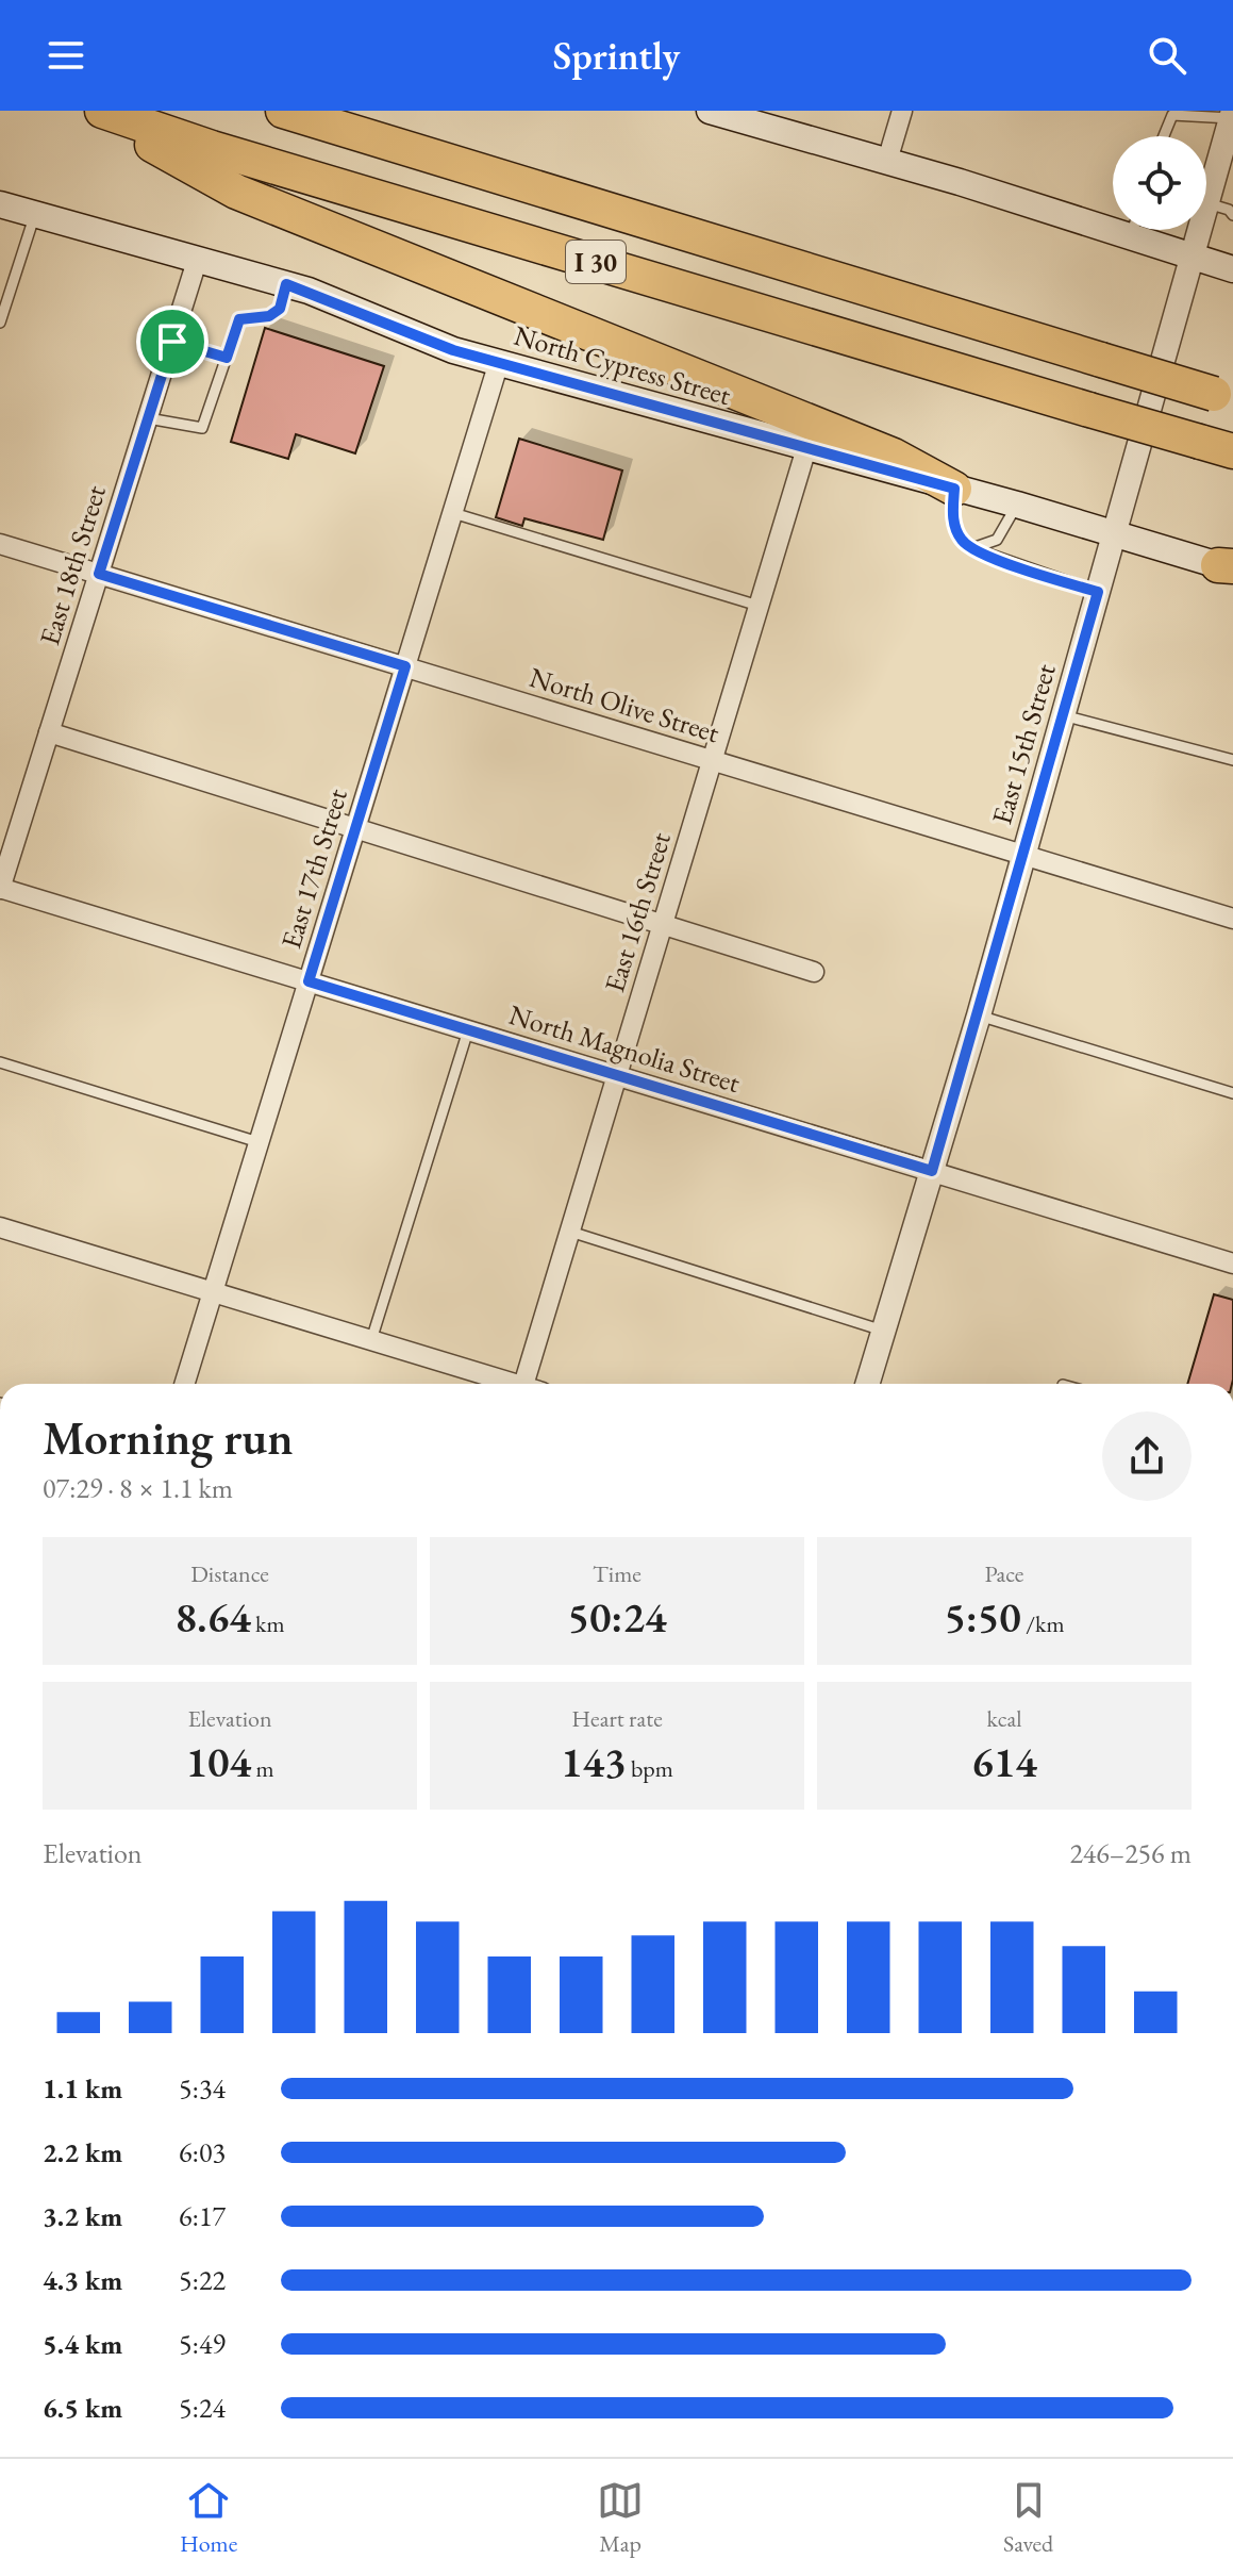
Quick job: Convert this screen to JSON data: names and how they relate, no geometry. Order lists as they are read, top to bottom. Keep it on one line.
{"streets":{"highway":["I 30"],"main road":["North Cypress Street"],"street":["East 18th Street","North Olive Street","East 15th Street","East 17th Street","East 16th Street","North Magnolia Street"]},"crossings":[["North Cypress Street","East 18th Street"],["North Cypress Street","East 15th Street"],["North Cypress Street","East 17th Street"],["North Cypress Street","East 16th Street"],["East 18th Street","North Olive Street"],["East 18th Street","North Magnolia Street"],["North Olive Street","East 15th Street"],["North Olive Street","East 17th Street"],["North Olive Street","East 16th Street"],["East 15th Street","North Magnolia Street"],["East 17th Street","North Magnolia Street"],["East 16th Street","North Magnolia Street"]],"page":{"header":"Sprintly","heading":["Morning run","07:29 · 8 × 1.1 km"],"stats":[["Distance","8.64 km"],["Time","50:24"],["Pace","5:50 /km"],["Elevation","104 m"],["Heart rate","143 bpm"],["kcal","614"]],"chart":["Elevation","246–256 m"],"list":[{"name":"1.1 km","note":"5:34"},{"name":"2.2 km","note":"6:03"},{"name":"3.2 km","note":"6:17"},{"name":"4.3 km","note":"5:22"},{"name":"5.4 km","note":"5:49"},{"name":"6.5 km","note":"5:24"}],"tabs":["Home","Map","Saved"]}}
